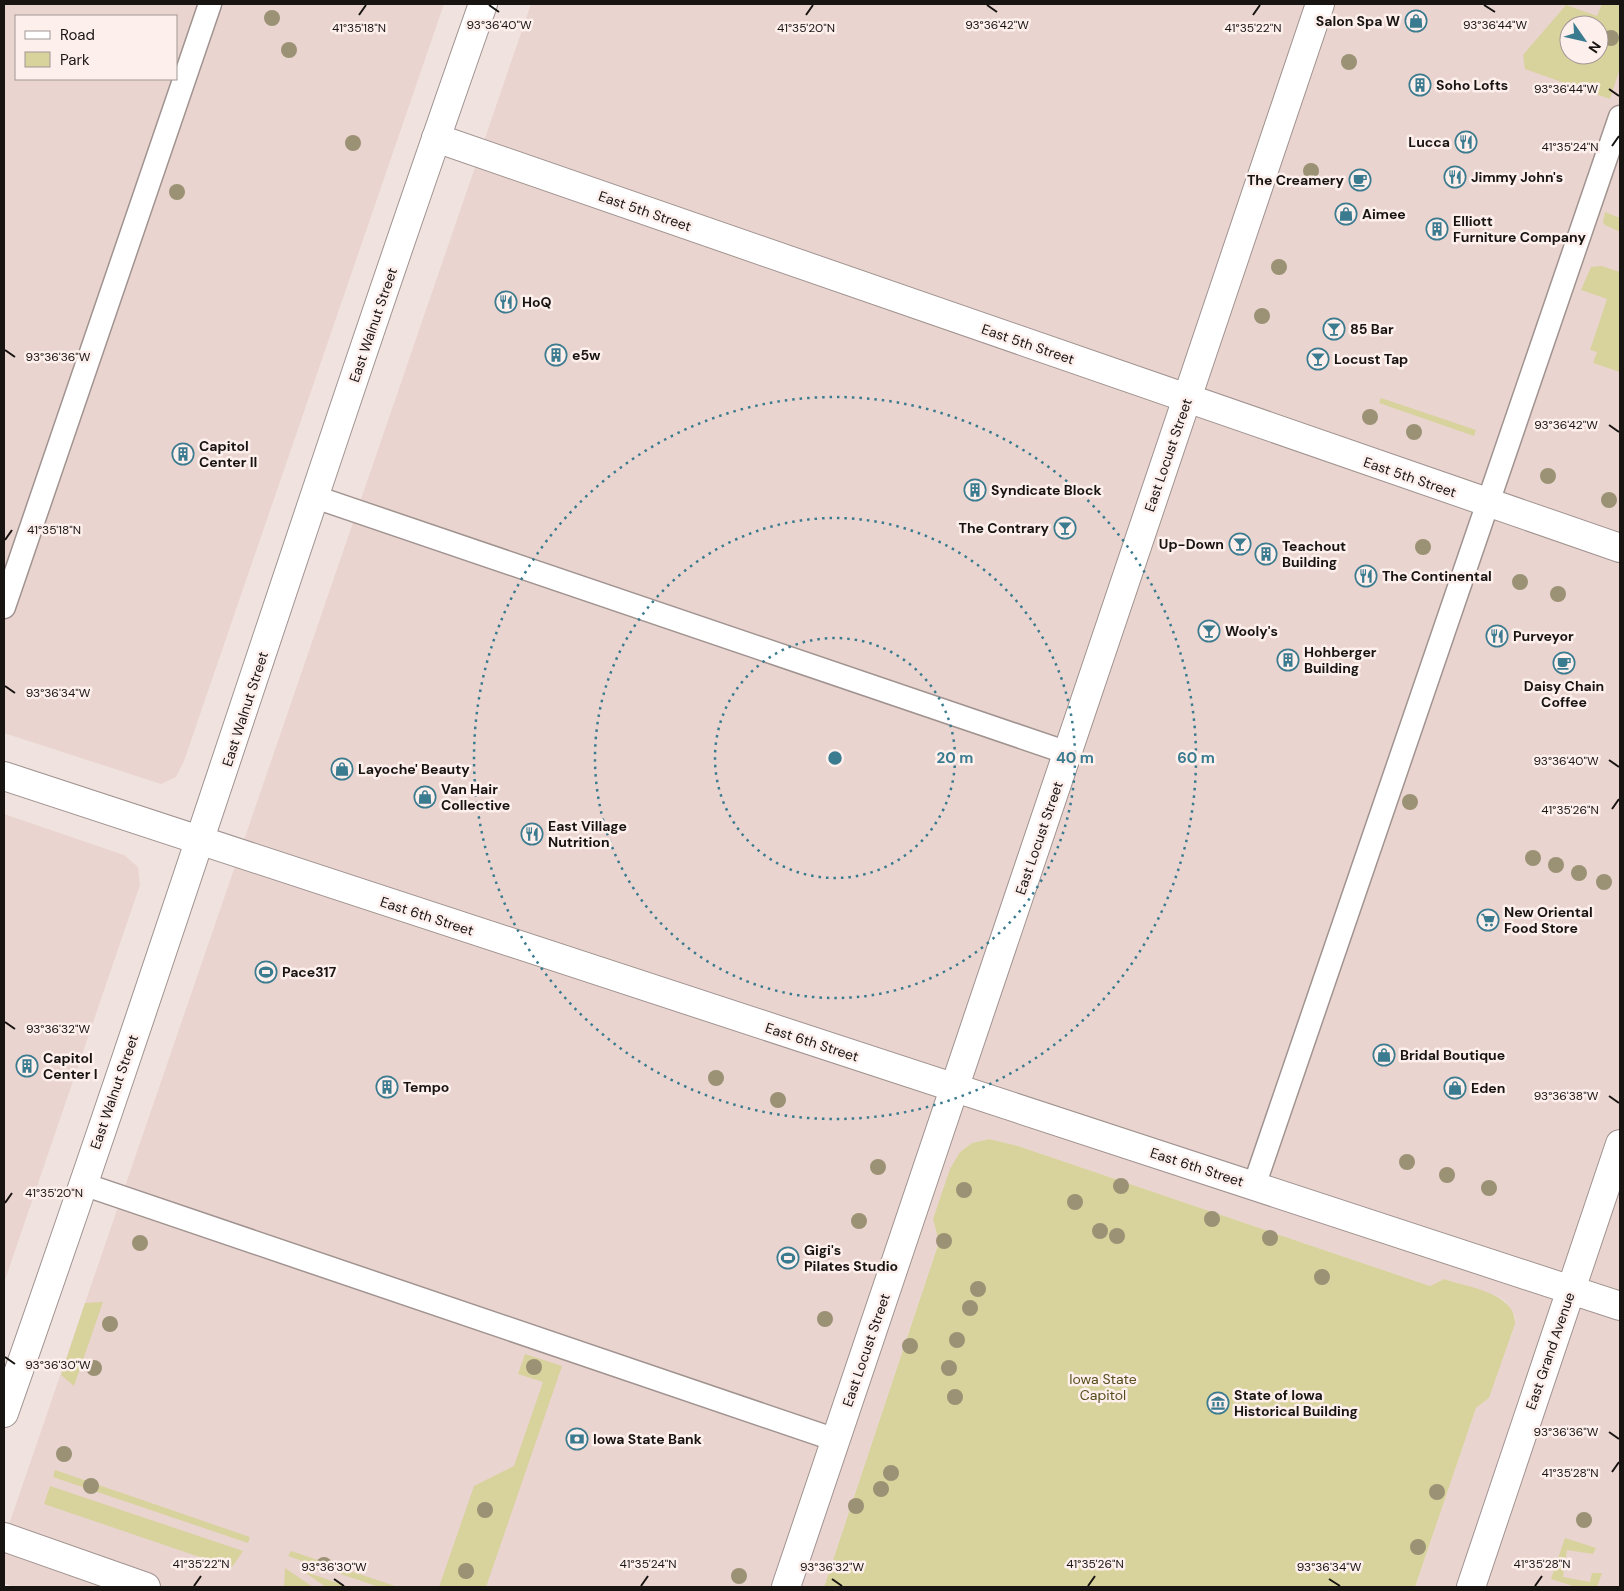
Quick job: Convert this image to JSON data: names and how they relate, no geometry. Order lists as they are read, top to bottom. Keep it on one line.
{"streets":{"main road":["East 5th Street","East Walnut Street","East Locust Street","East 6th Street","East Grand Avenue"]},"crossings":[["East 5th Street","East Walnut Street"],["East 5th Street","East Locust Street"],["East Walnut Street","East 6th Street"],["East Locust Street","East 6th Street"],["East 6th Street","East Grand Avenue"]],"parks":["Iowa State Capitol"],"places":{"shop":["Salon Spa W","Aimee","Layoche' Beauty","Van Hair Collective","Bridal Boutique","Eden"],"building":["Soho Lofts","Elliott Furniture Company","e5w","Capitol Center II","Syndicate Block","Teachout Building","Hohberger Building","Capitol Center I","Tempo"],"restaurant":["Lucca","Jimmy John's","HoQ","The Continental","Purveyor","East Village Nutrition"],"cafe":["The Creamery","Daisy Chain Coffee"],"bar":["85 Bar","Locust Tap","The Contrary","Up-Down","Wooly's"],"supermarket":["New Oriental Food Store"],"sports":["Pace317","Gigi's Pilates Studio"],"museum":["State of Iowa Historical Building"],"bank":["Iowa State Bank"]},"legend":["Road","Park"],"north":"bottom right","coordinates":["93°36'40\"W","93°36'42\"W","93°36'44\"W","41°35'18\"N","41°35'20\"N","41°35'22\"N","41°35'24\"N","93°36'36\"W","93°36'34\"W","41°35'26\"N","93°36'32\"W","93°36'38\"W","93°36'30\"W","41°35'28\"N"],"rings":["20 m","40 m","60 m"]}
